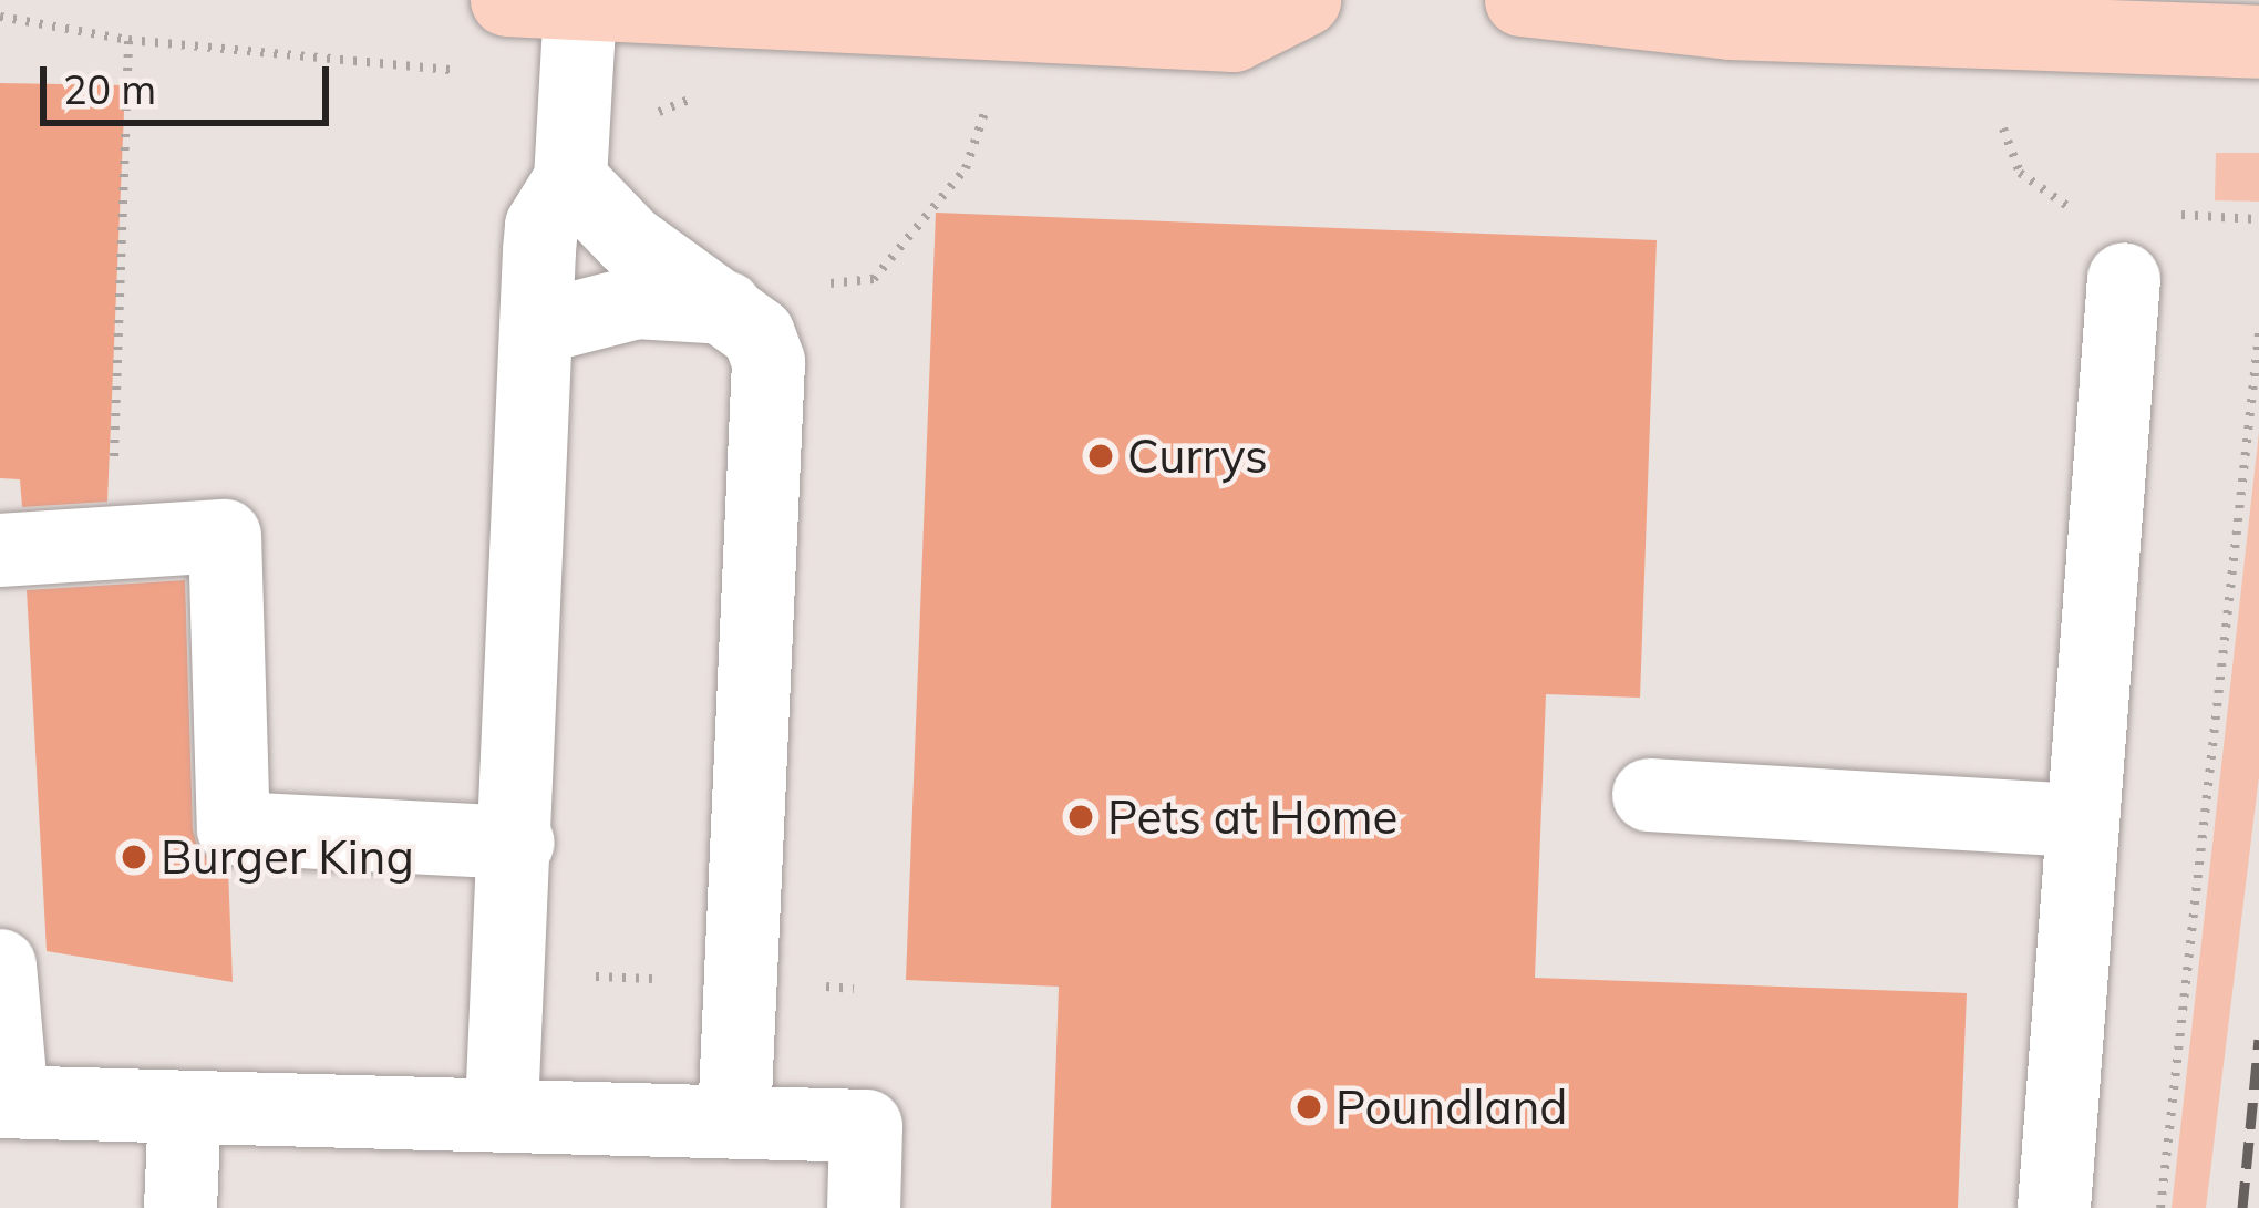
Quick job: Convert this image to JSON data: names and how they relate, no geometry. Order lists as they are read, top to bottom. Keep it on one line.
{"places":["Currys","Pets at Home","Burger King","Poundland"],"scale_bar":"20 m"}
